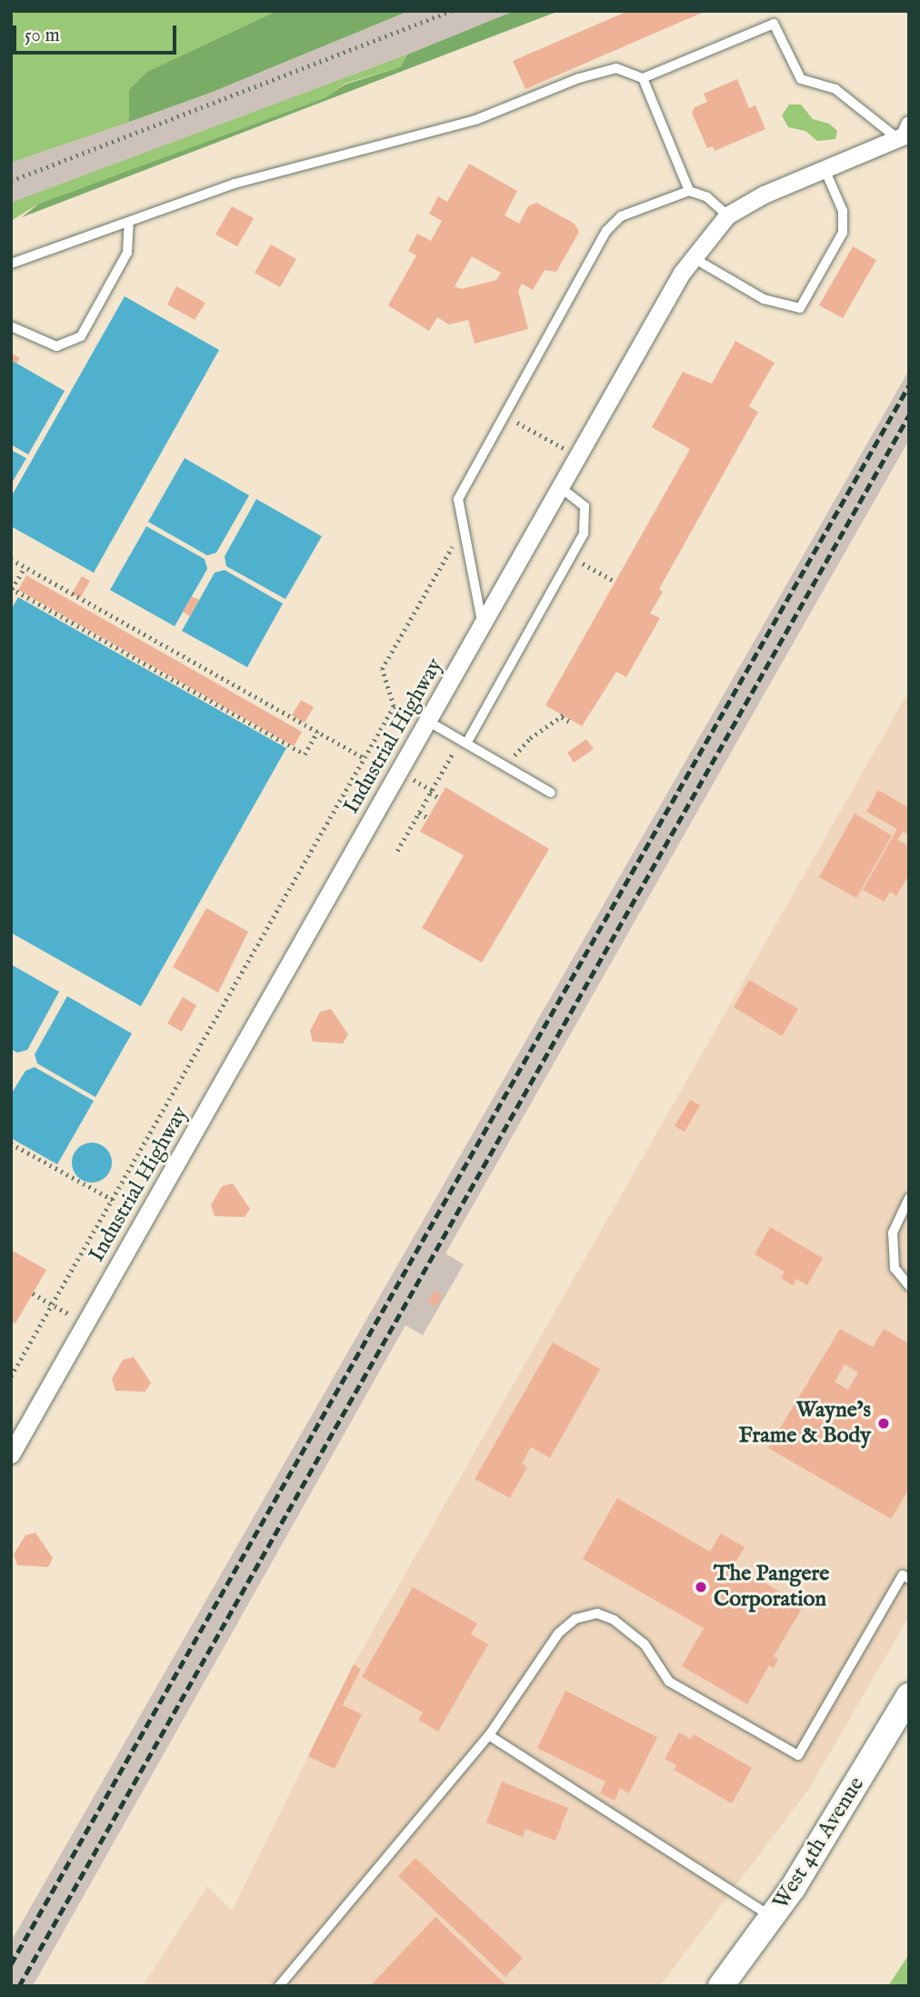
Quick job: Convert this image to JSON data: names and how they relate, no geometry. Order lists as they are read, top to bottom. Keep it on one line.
{"streets":{"main road":["West 4th Avenue"],"street":["Industrial Highway"]},"places":["Wayne’s Frame & Body","The Pangere Corporation"],"scale_bar":"50 m"}
